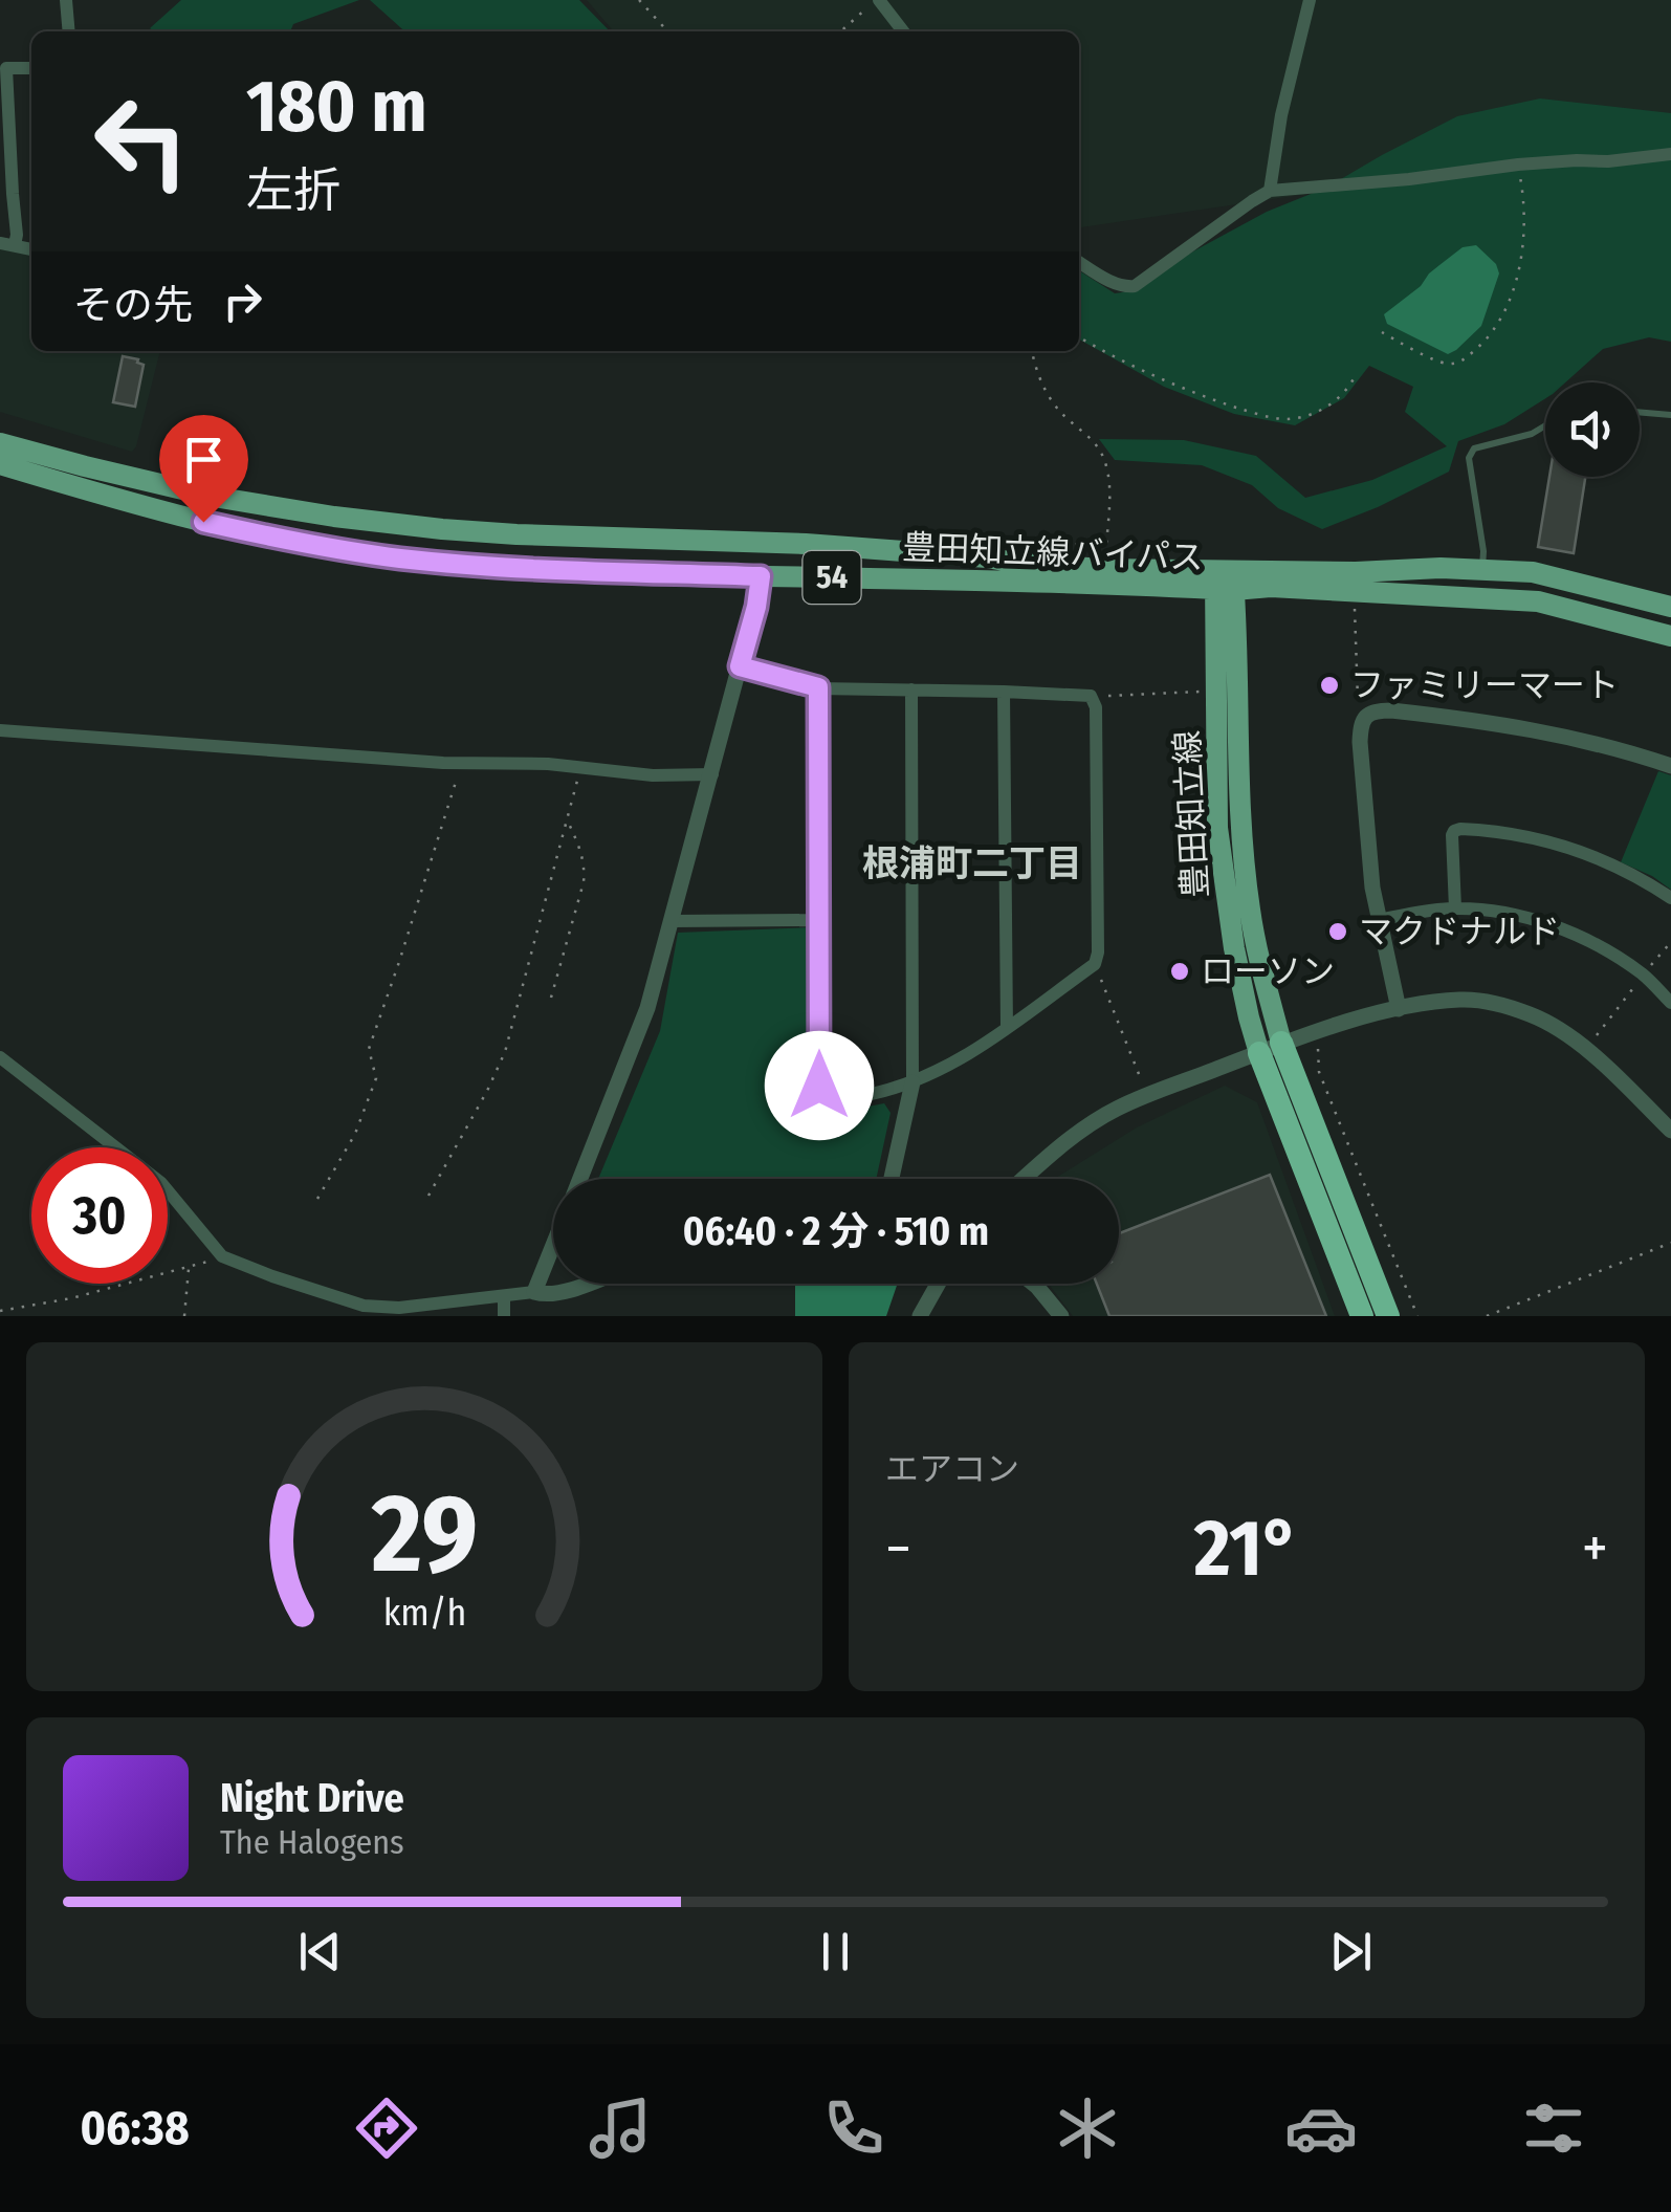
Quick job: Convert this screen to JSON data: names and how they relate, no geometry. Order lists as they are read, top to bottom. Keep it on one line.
{"streets":{"main road":["豊田知立線バイパス","54","豊田知立線"]},"crossings":[["豊田知立線バイパス","豊田知立線"]],"districts":["根浦町二丁目"],"places":["ファミリーマート","マクドナルド","ローソン"],"page":{"turn":["180 m","左折"],"then":"その先","limit":"30","trip":"06:40 · 2 分 · 510 m","tile":"エアコン","heat":["−","21°","+"],"song":["Night Drive","The Halogens"],"tabs":"06:38","gauge":["29","km/h"]}}
